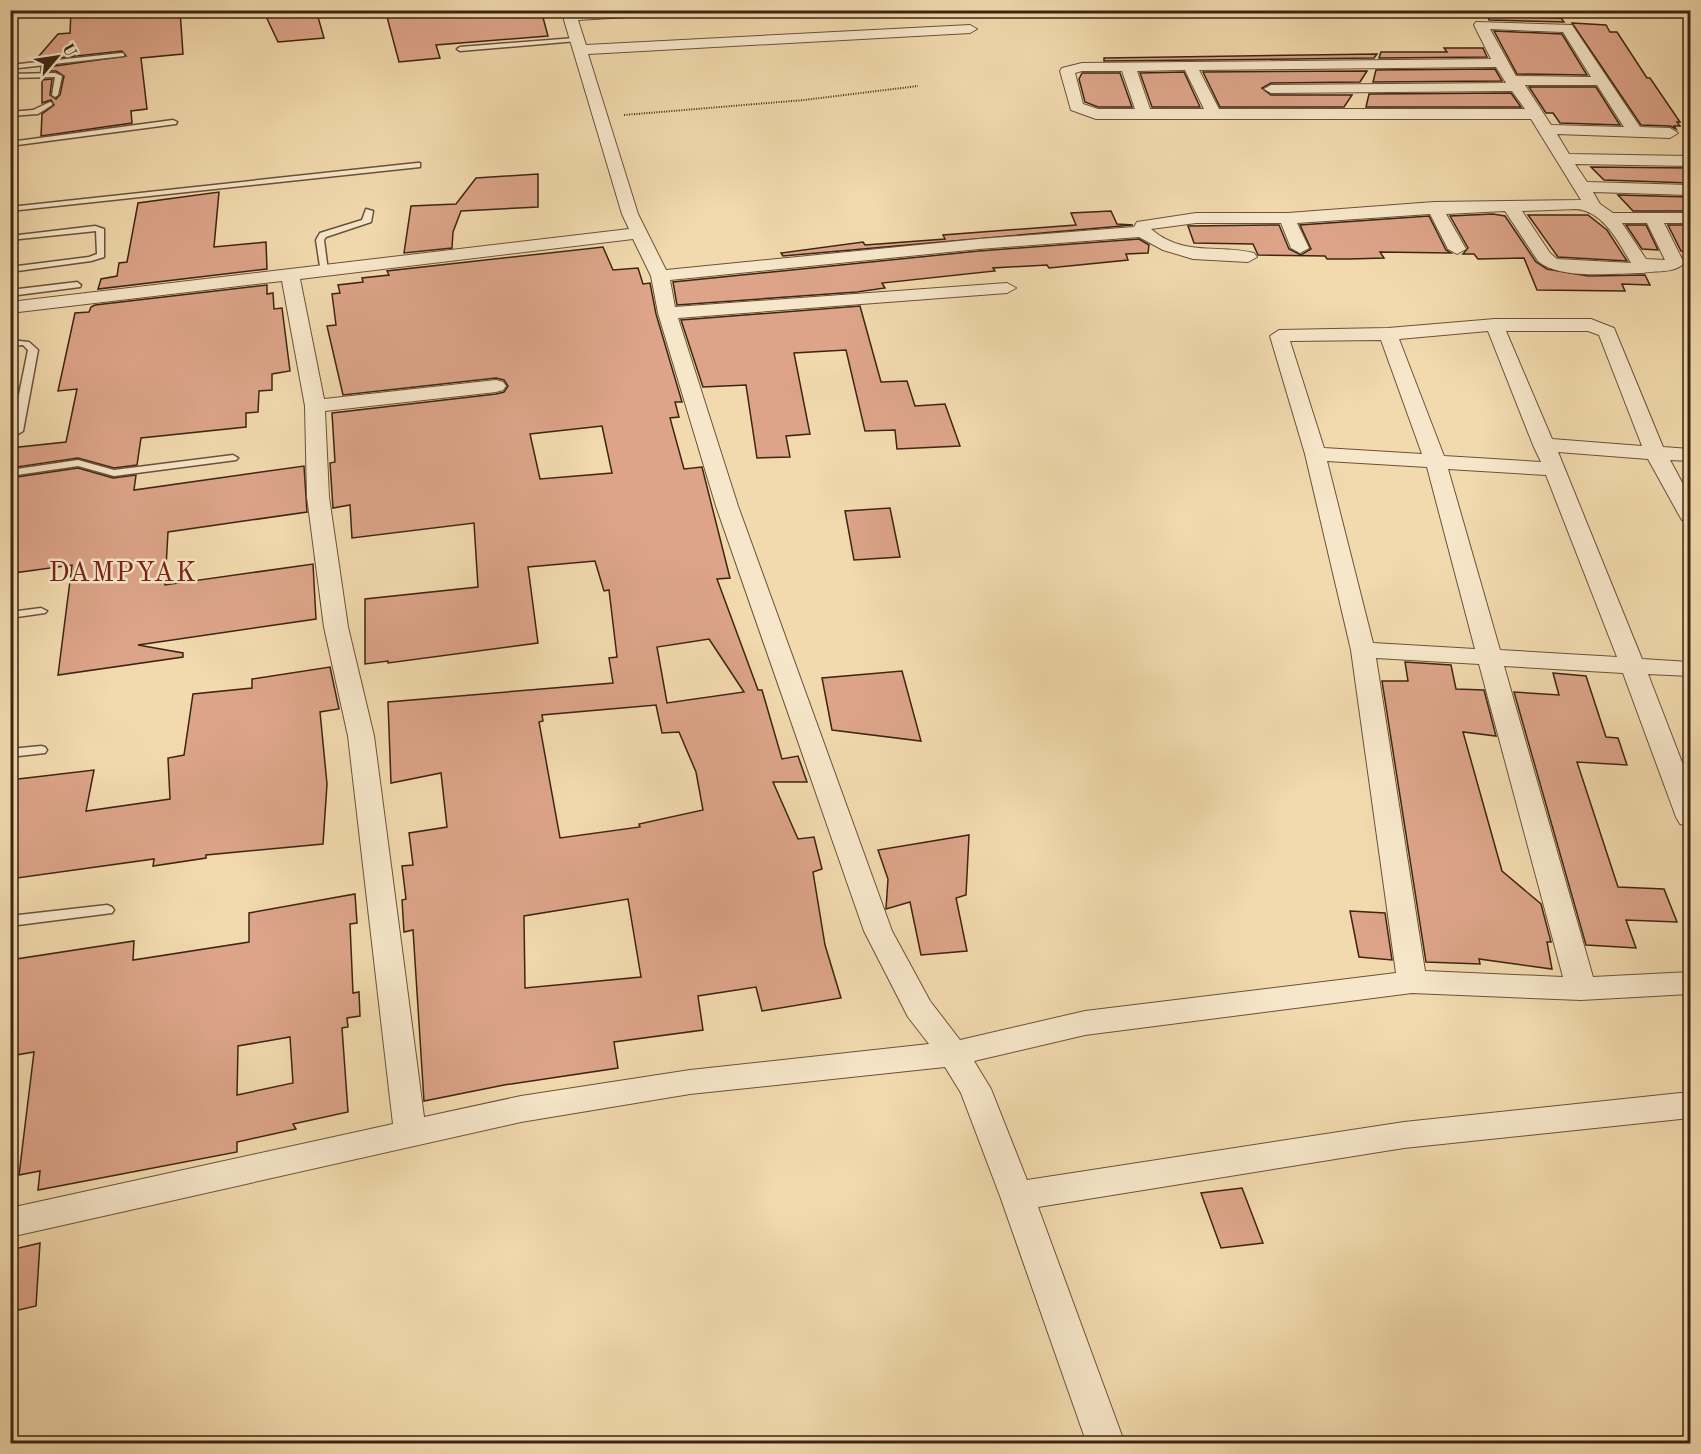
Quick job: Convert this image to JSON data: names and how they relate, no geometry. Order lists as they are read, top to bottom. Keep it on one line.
{"districts":["DAMPYAK"],"north":"top right"}
